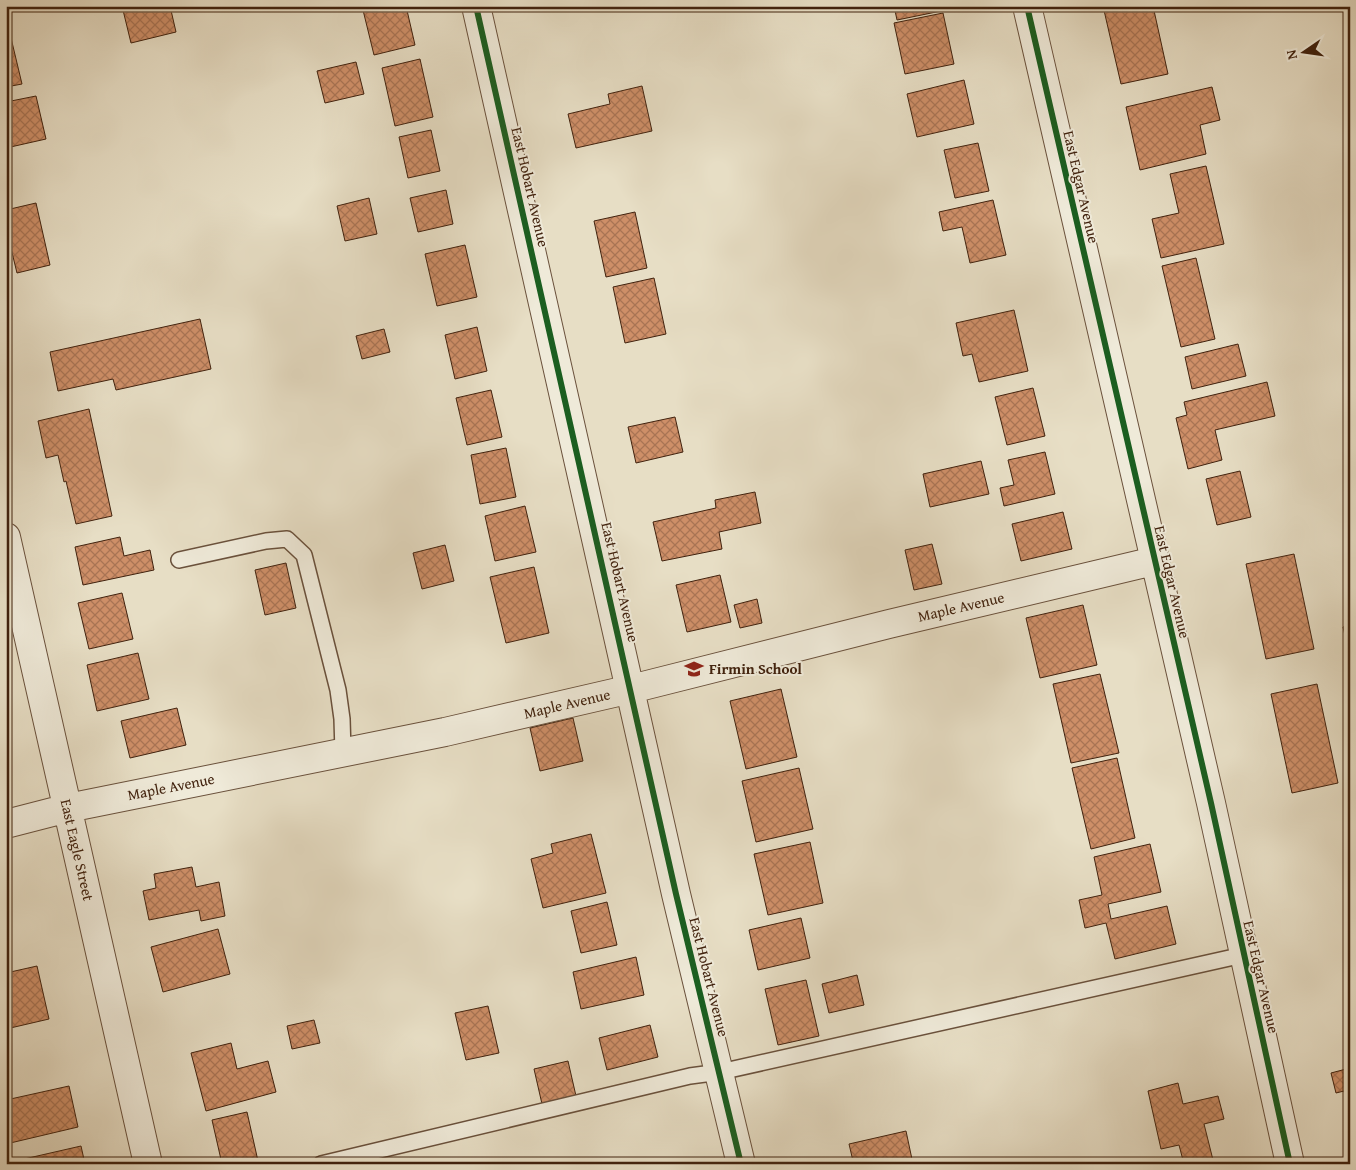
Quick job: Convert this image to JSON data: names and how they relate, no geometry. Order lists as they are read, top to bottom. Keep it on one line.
{"streets":{"street":["East Hobart Avenue","East Edgar Avenue","Maple Avenue","East Eagle Street"]},"crossings":[["East Hobart Avenue","Maple Avenue"],["East Edgar Avenue","Maple Avenue"],["Maple Avenue","East Eagle Street"]],"places":{"school or university":["Firmin School"]},"north":"left"}
